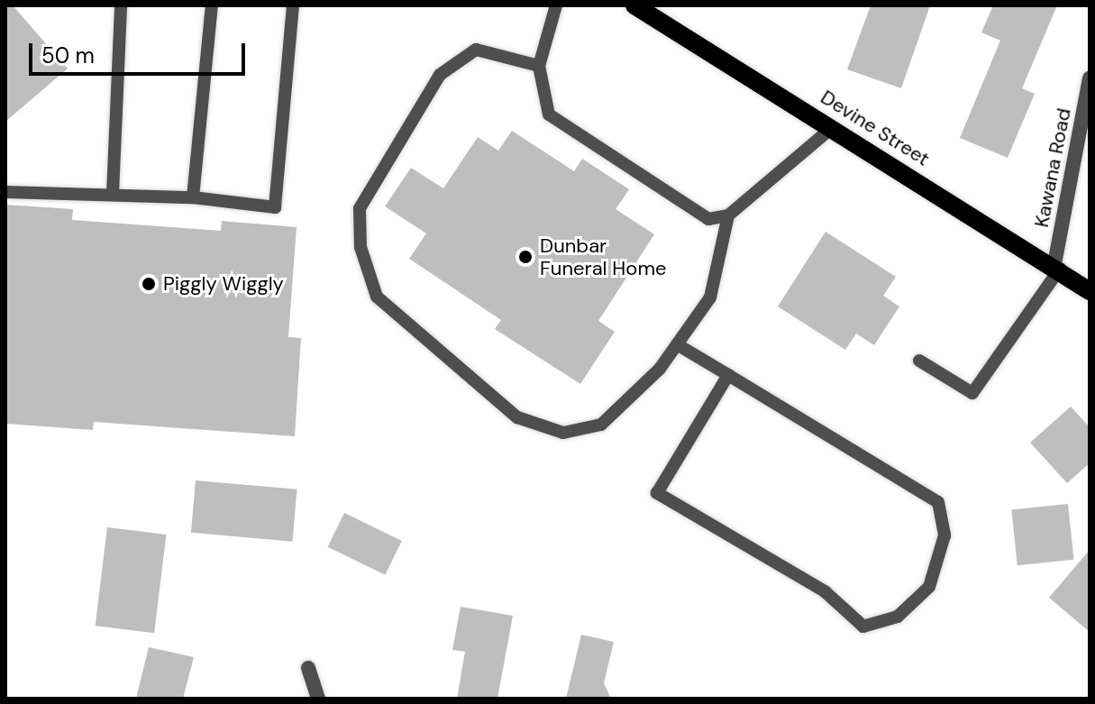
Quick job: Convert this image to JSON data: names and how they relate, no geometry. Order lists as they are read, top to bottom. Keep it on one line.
{"streets":{"main road":["Devine Street"],"street":["Kawana Road"]},"crossings":[["Devine Street","Kawana Road"]],"places":["Dunbar Funeral Home","Piggly Wiggly"],"scale_bar":"50 m"}
